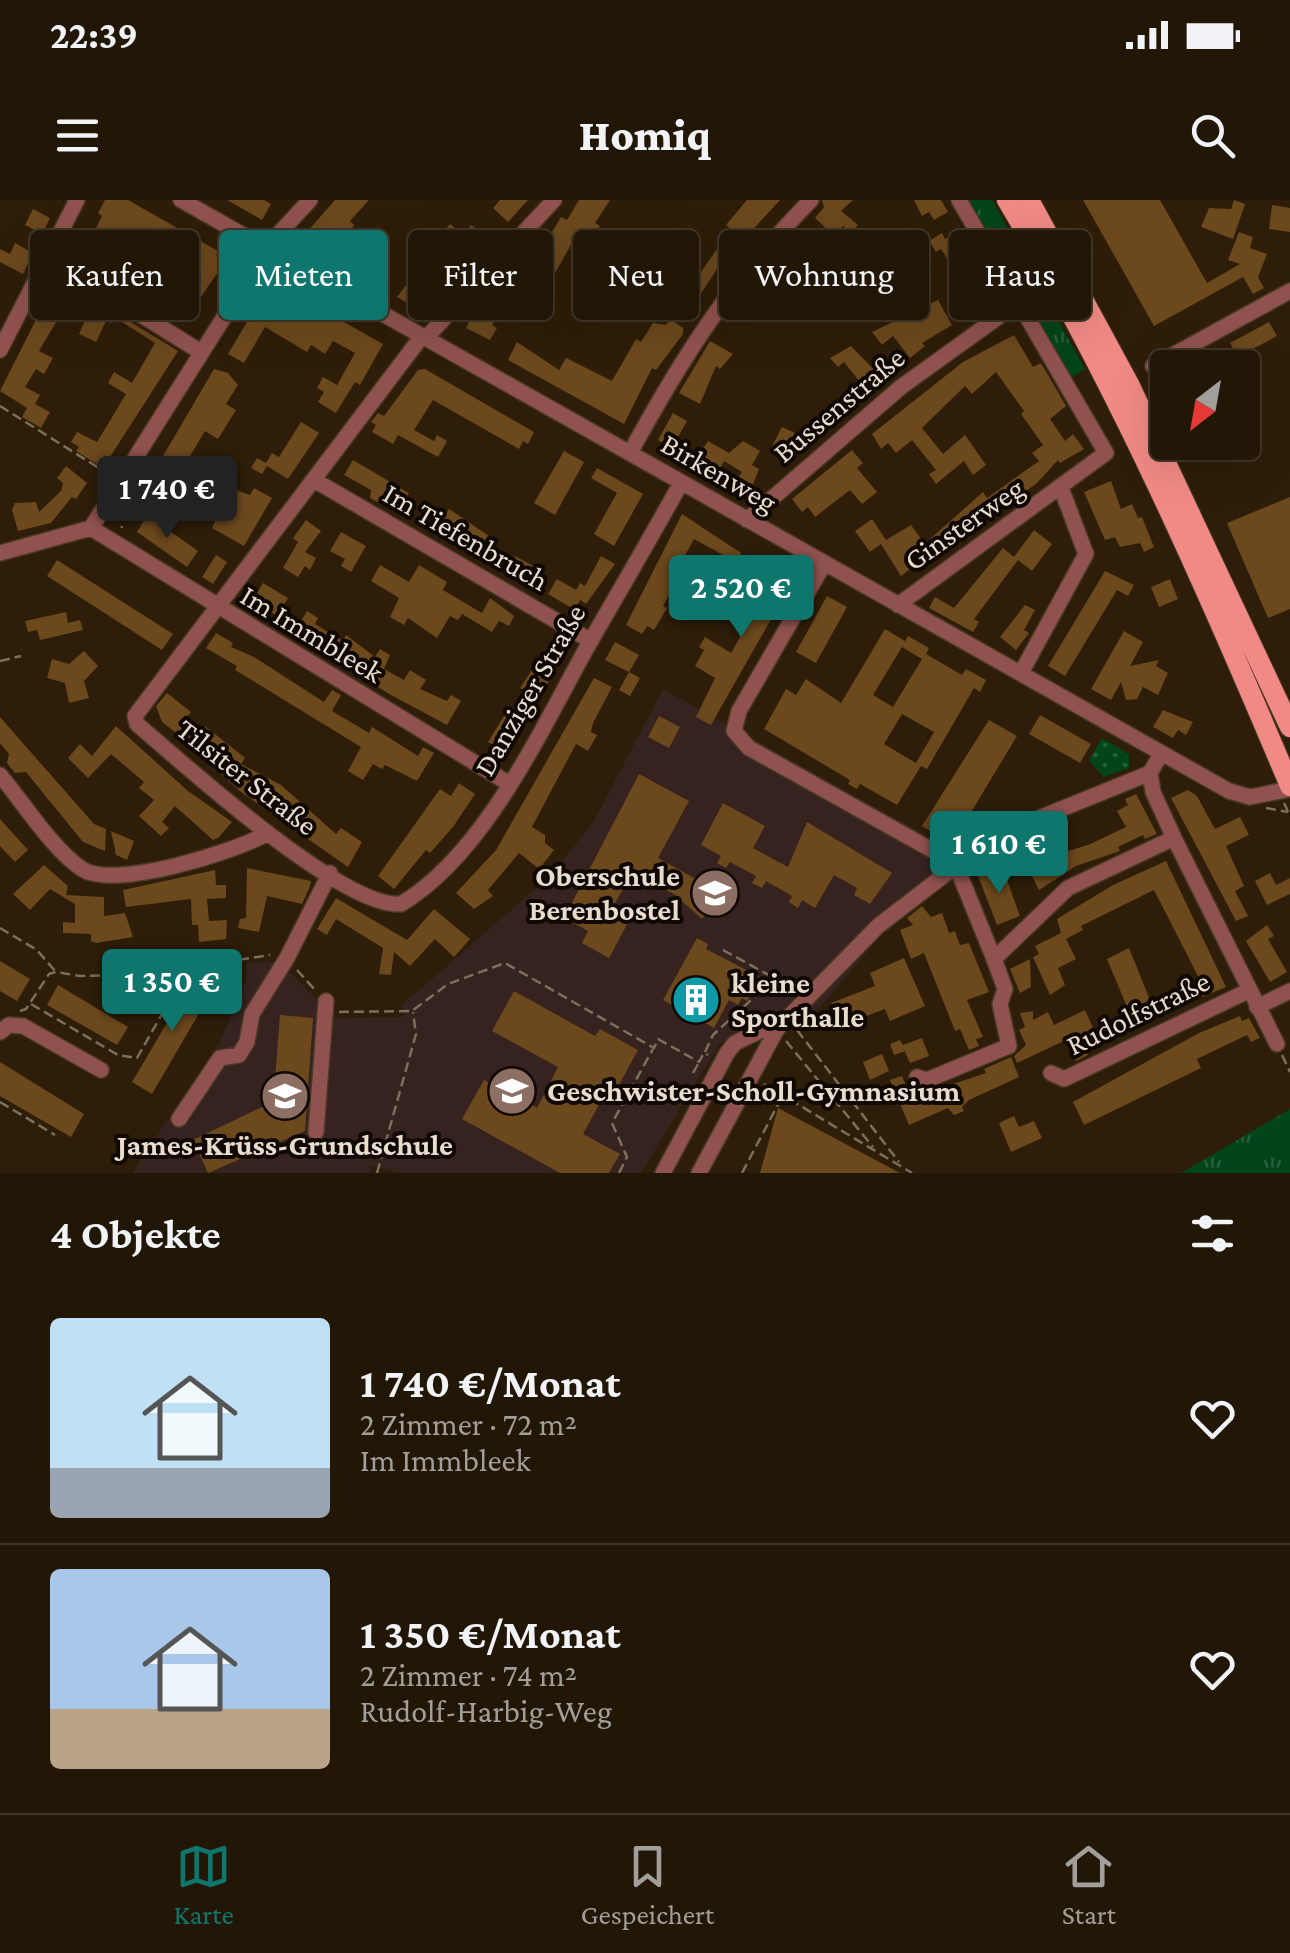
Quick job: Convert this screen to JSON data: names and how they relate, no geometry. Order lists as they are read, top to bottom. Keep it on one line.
{"streets":{"street":["Bussenstraße","Birkenweg","Ginsterweg","Im Tiefenbruch","Im Immbleek","Danziger Straße","Tilsiter Straße","Rudolfstraße"]},"crossings":[["Bussenstraße","Birkenweg"],["Birkenweg","Ginsterweg"],["Birkenweg","Danziger Straße"],["Im Tiefenbruch","Danziger Straße"],["Im Immbleek","Danziger Straße"],["Im Immbleek","Tilsiter Straße"],["Danziger Straße","Tilsiter Straße"]],"places":{"school or university":["Oberschule Berenbostel","Geschwister-Scholl-Gymnasium","James-Krüss-Grundschule"],"building":["kleine Sporthalle"]},"north":"bottom left","page":{"status":"22:39","header":"Homiq","chip":["Kaufen","Mieten","Filter","Neu","Wohnung","Haus"],"price":["1 740 €","2 520 €","1 610 €","1 350 €"],"heading":"4 Objekte","list":[{"name":"1 740 €/Monat","note":"2 Zimmer · 72 m² · Im Immbleek"},{"name":"1 350 €/Monat","note":"2 Zimmer · 74 m² · Rudolf-Harbig-Weg"}],"tabs":["Karte","Gespeichert","Start"]}}
